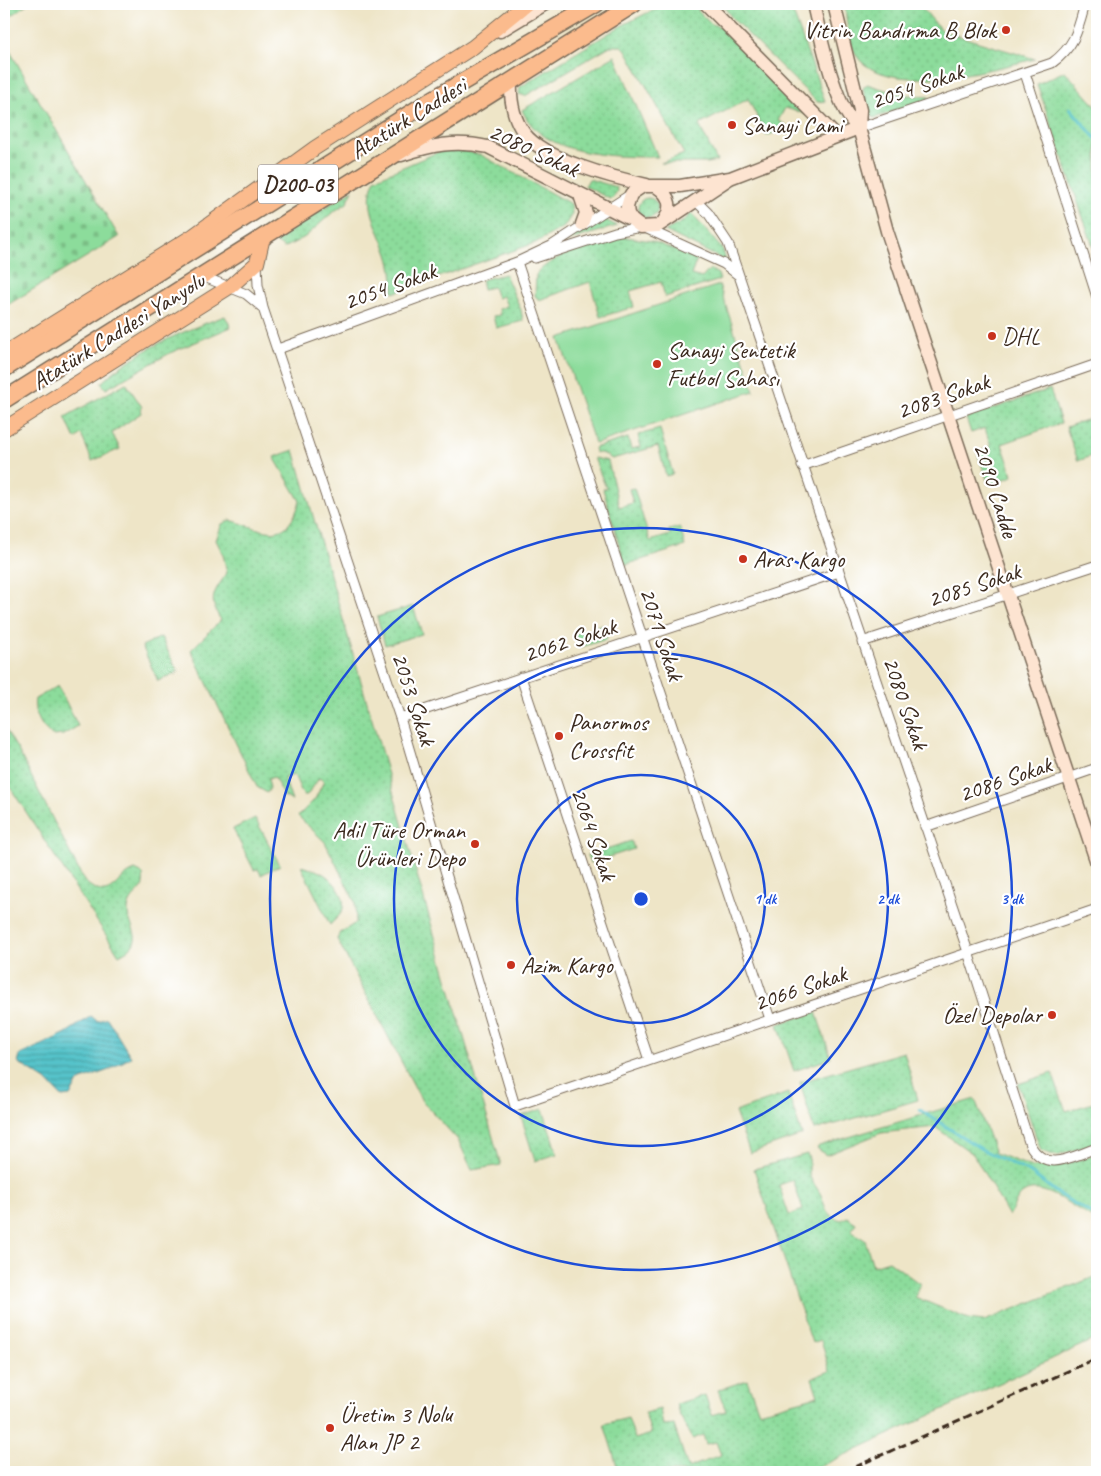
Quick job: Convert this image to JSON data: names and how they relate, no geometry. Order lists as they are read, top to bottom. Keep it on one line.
{"streets":{"highway":["Atatürk Caddesi","D200-03"],"main road":["Atatürk Caddesi Yanyolu"],"street":["2054 Sokak","2080 Sokak","2083 Sokak","2090 Cadde","2085 Sokak","2071 Sokak","2062 Sokak","2053 Sokak","2086 Sokak","2064 Sokak","2066 Sokak"]},"crossings":[["2054 Sokak","2080 Sokak"],["2054 Sokak","2090 Cadde"],["2054 Sokak","2071 Sokak"],["2054 Sokak","2053 Sokak"],["Atatürk Caddesi","2080 Sokak"],["2080 Sokak","2083 Sokak"],["2080 Sokak","2085 Sokak"],["2080 Sokak","2062 Sokak"],["2080 Sokak","2086 Sokak"],["2080 Sokak","2066 Sokak"],["Atatürk Caddesi Yanyolu","2053 Sokak"],["2083 Sokak","2090 Cadde"],["2090 Cadde","2085 Sokak"],["2090 Cadde","2086 Sokak"],["2071 Sokak","2062 Sokak"],["2071 Sokak","2066 Sokak"],["2062 Sokak","2053 Sokak"],["2062 Sokak","2064 Sokak"],["2053 Sokak","2066 Sokak"],["2064 Sokak","2066 Sokak"]],"places":["Vitrin Bandırma B Blok","Sanayi Cami","DHL","Sanayi Sentetik Futbol Sahası","Aras Kargo","Panormos Crossfit","Adil Türe Orman Ürünleri Depo","Azim Kargo","Özel Depolar","Üretim 3 Nolu Alan JP 2"],"rings":["1 dk","2 dk","3 dk"]}
